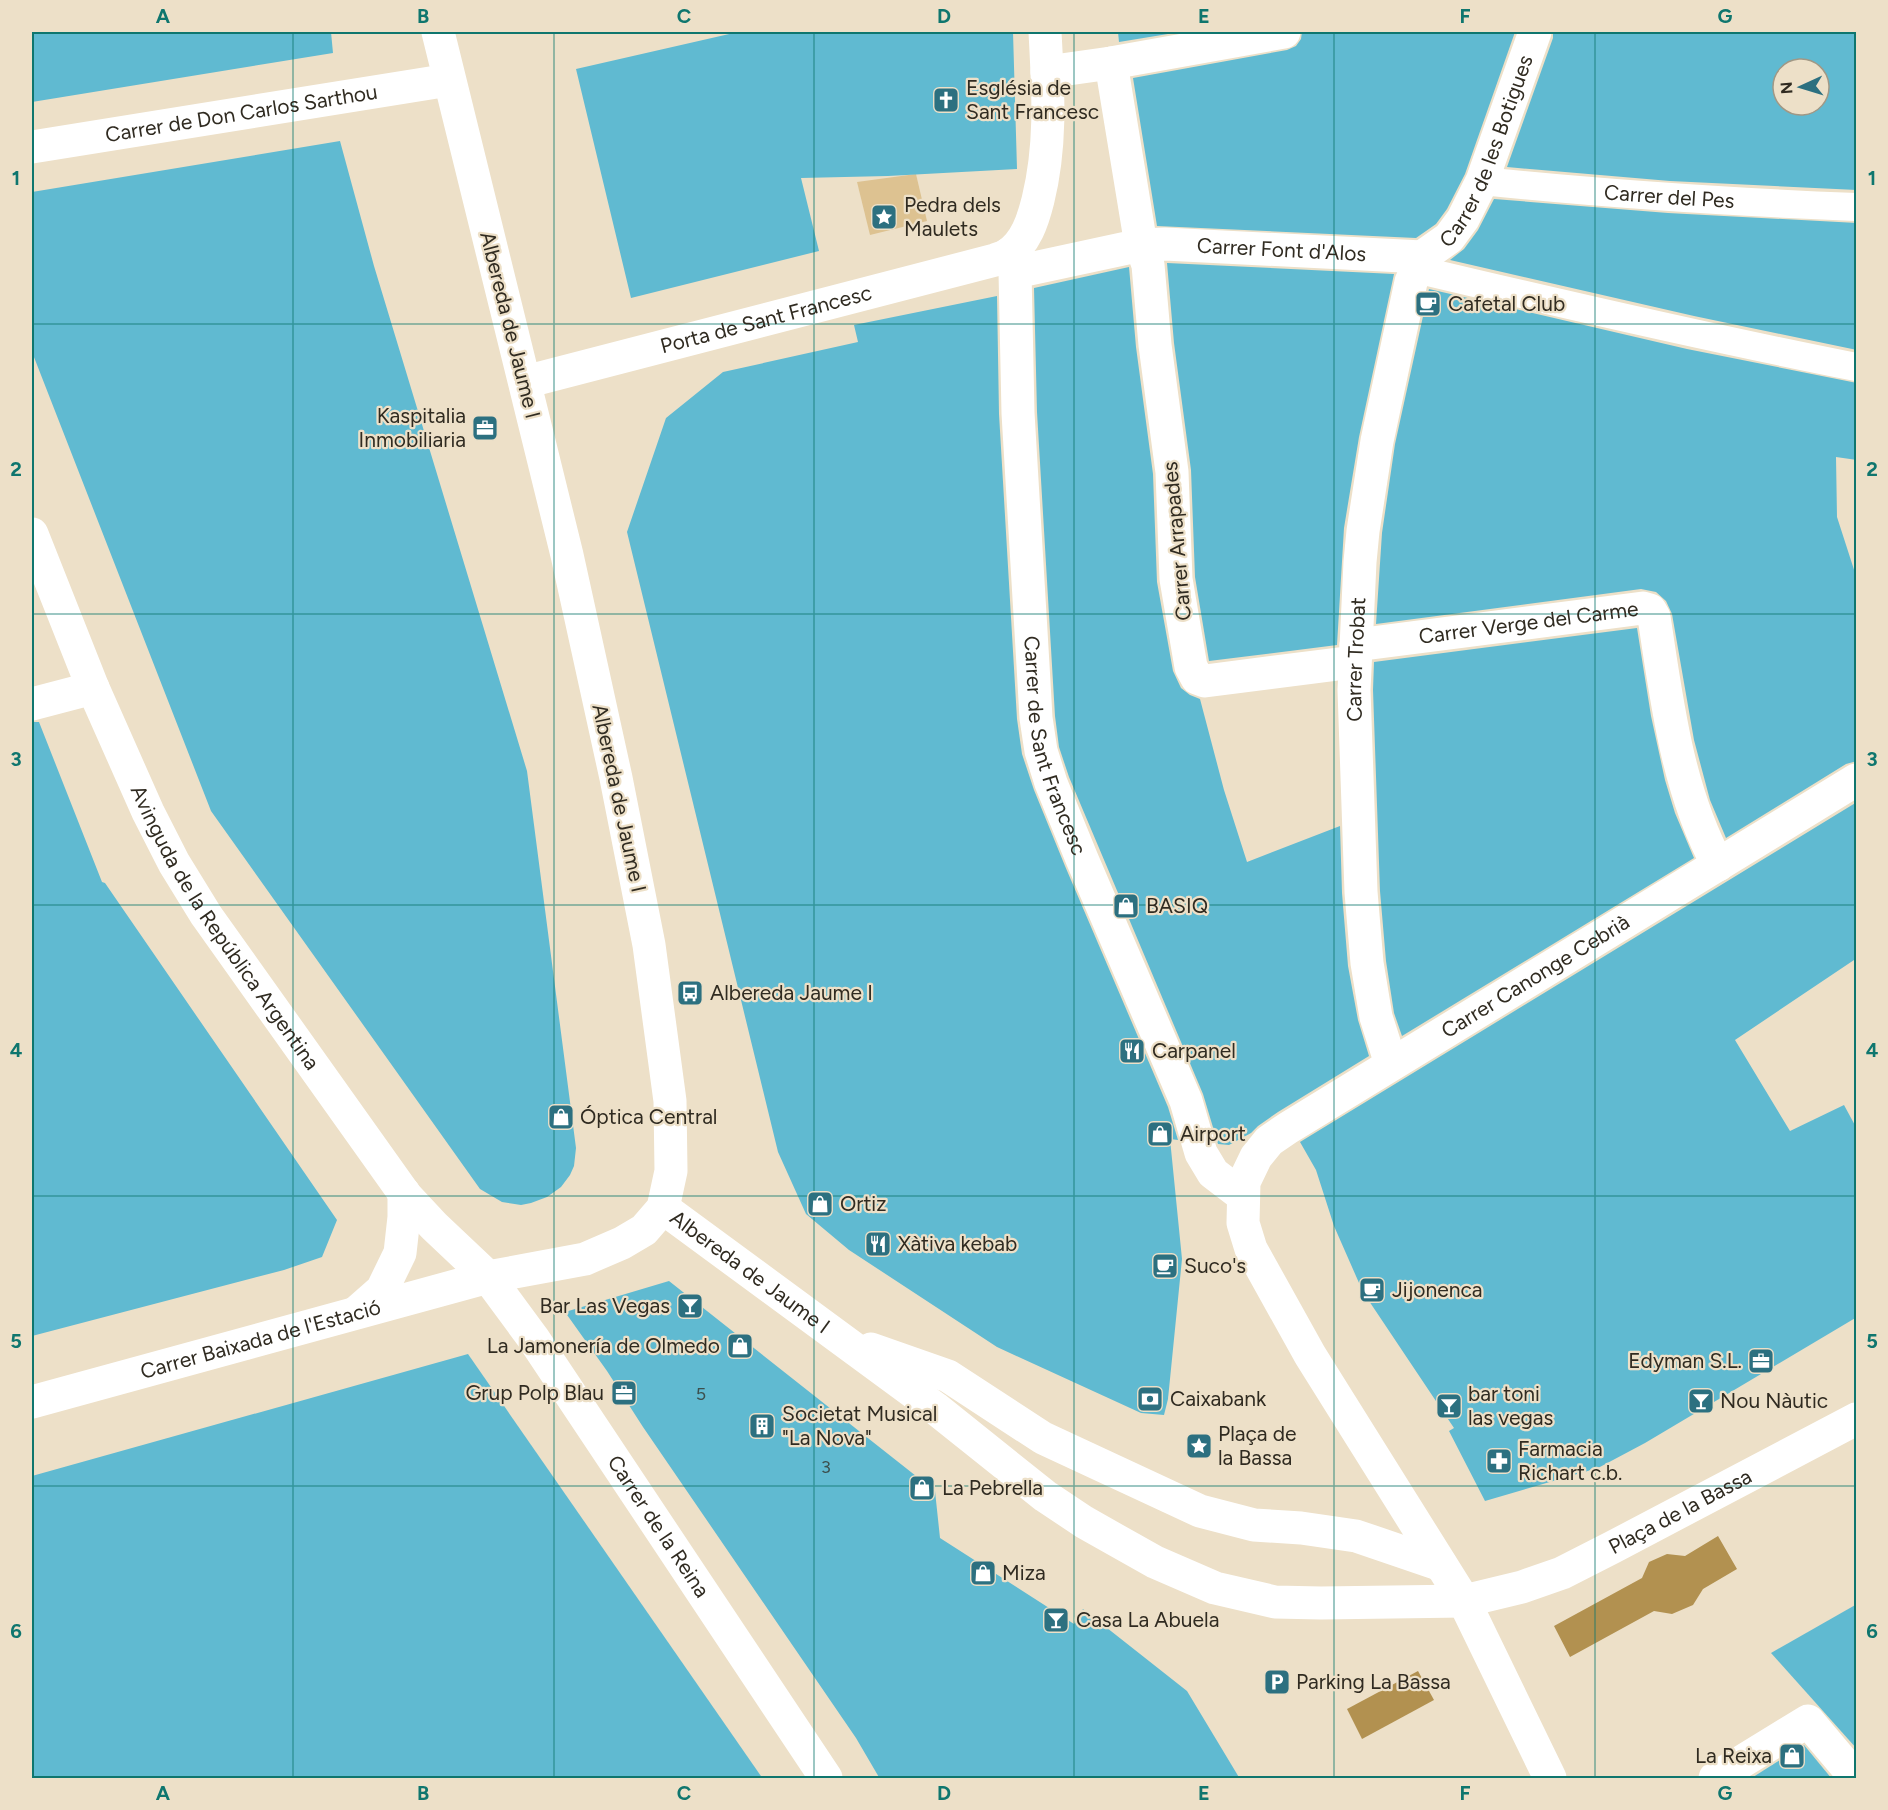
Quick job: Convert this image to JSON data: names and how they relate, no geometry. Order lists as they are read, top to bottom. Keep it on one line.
{"streets":{"street":["Carrer de Don Carlos Sarthou","Carrer de les Botigues","Carrer Font d'Alos","Porta de Sant Francesc","Albereda de Jaume I","Carrer Arrapades","Carrer Verge del Carme","Carrer Trobat","Carrer de Sant Francesc","Avinguda de la República Argentina","Carrer Canonge Cebrià","Carrer Baixada de l'Estació","Plaça de la Bassa","Carrer de la Reina"],"lane":["Carrer del Pes"]},"crossings":[["Carrer de Don Carlos Sarthou","Albereda de Jaume I"],["Carrer de les Botigues","Carrer del Pes"],["Carrer de les Botigues","Carrer Font d'Alos"],["Carrer de les Botigues","Carrer Trobat"],["Carrer Font d'Alos","Porta de Sant Francesc"],["Carrer Font d'Alos","Carrer Arrapades"],["Carrer Font d'Alos","Carrer Trobat"],["Carrer Font d'Alos","Carrer de Sant Francesc"],["Porta de Sant Francesc","Albereda de Jaume I"],["Porta de Sant Francesc","Carrer de Sant Francesc"],["Albereda de Jaume I","Carrer Baixada de l'Estació"],["Albereda de Jaume I","Plaça de la Bassa"],["Carrer Arrapades","Carrer Verge del Carme"],["Carrer Arrapades","Carrer Trobat"],["Carrer Verge del Carme","Carrer Trobat"],["Carrer Verge del Carme","Carrer Canonge Cebrià"],["Carrer Trobat","Carrer Canonge Cebrià"],["Carrer de Sant Francesc","Carrer Canonge Cebrià"],["Avinguda de la República Argentina","Carrer Baixada de l'Estació"],["Avinguda de la República Argentina","Carrer de la Reina"],["Carrer Baixada de l'Estació","Carrer de la Reina"]],"places":{"church":["Església de Sant Francesc"],"place":["Pedra dels Maulets","Plaça de la Bassa"],"cafe":["Cafetal Club","Suco's","Jijonenca"],"office":["Kaspitalia Inmobiliaria","Edyman S.L.","Grup Polp Blau"],"shop":["BASIQ","Óptica Central","Airport","Ortiz","La Jamonería de Olmedo","La Pebrella","Miza","La Reixa"],"bus stop":["Albereda Jaume I"],"restaurant":["Carpanel","Xàtiva kebab"],"bar":["Bar Las Vegas","Nou Nàutic","bar toni las vegas","Casa La Abuela"],"bank":["Caixabank"],"building":["Societat Musical \"La Nova\""],"pharmacy":["Farmacia Richart c.b."],"parking":["Parking La Bassa"]},"house_numbers":["5","3"],"north":"left","grid":{"columns":["A","B","C","D","E","F","G"],"rows":["1","2","3","4","5","6"]}}
